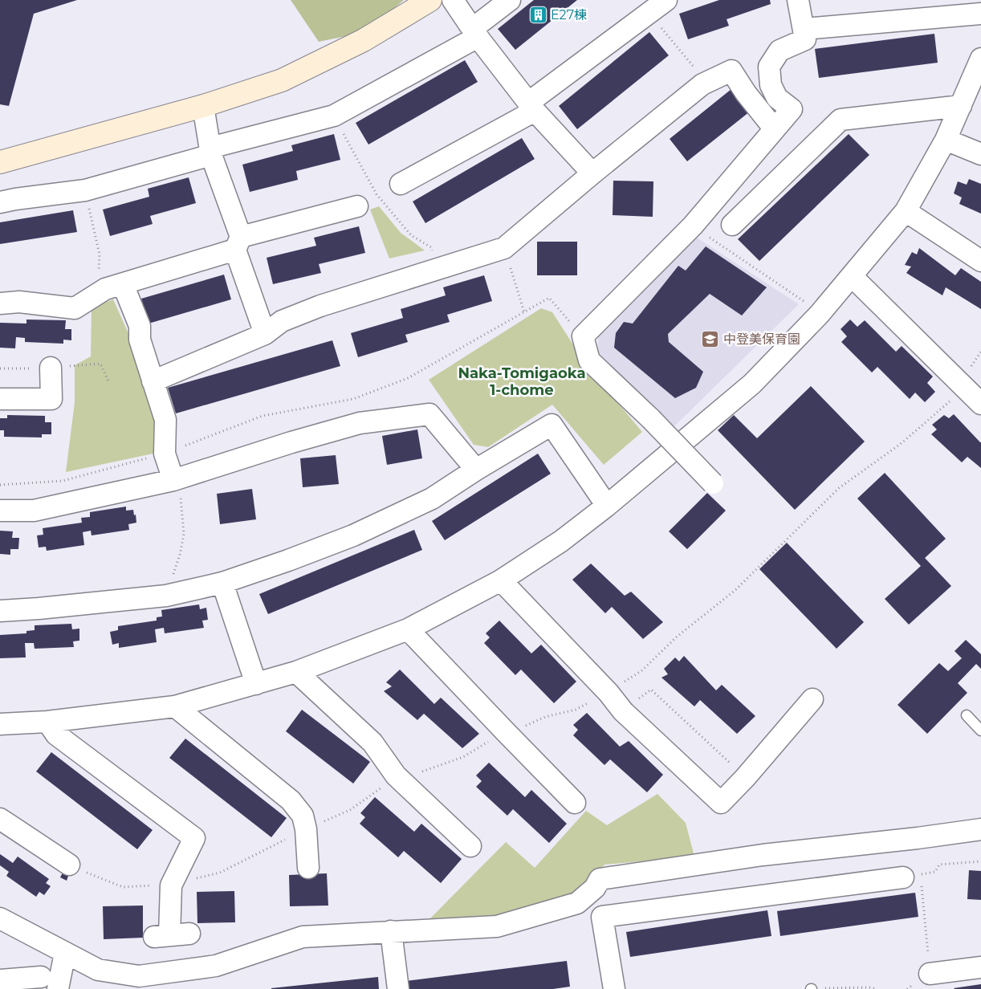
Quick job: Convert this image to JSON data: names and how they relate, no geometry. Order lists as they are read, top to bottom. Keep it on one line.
{"districts":["Naka-Tomigaoka 1-chome"],"places":{"building":["E27棟"],"school or university":["中登美保育園"]}}
